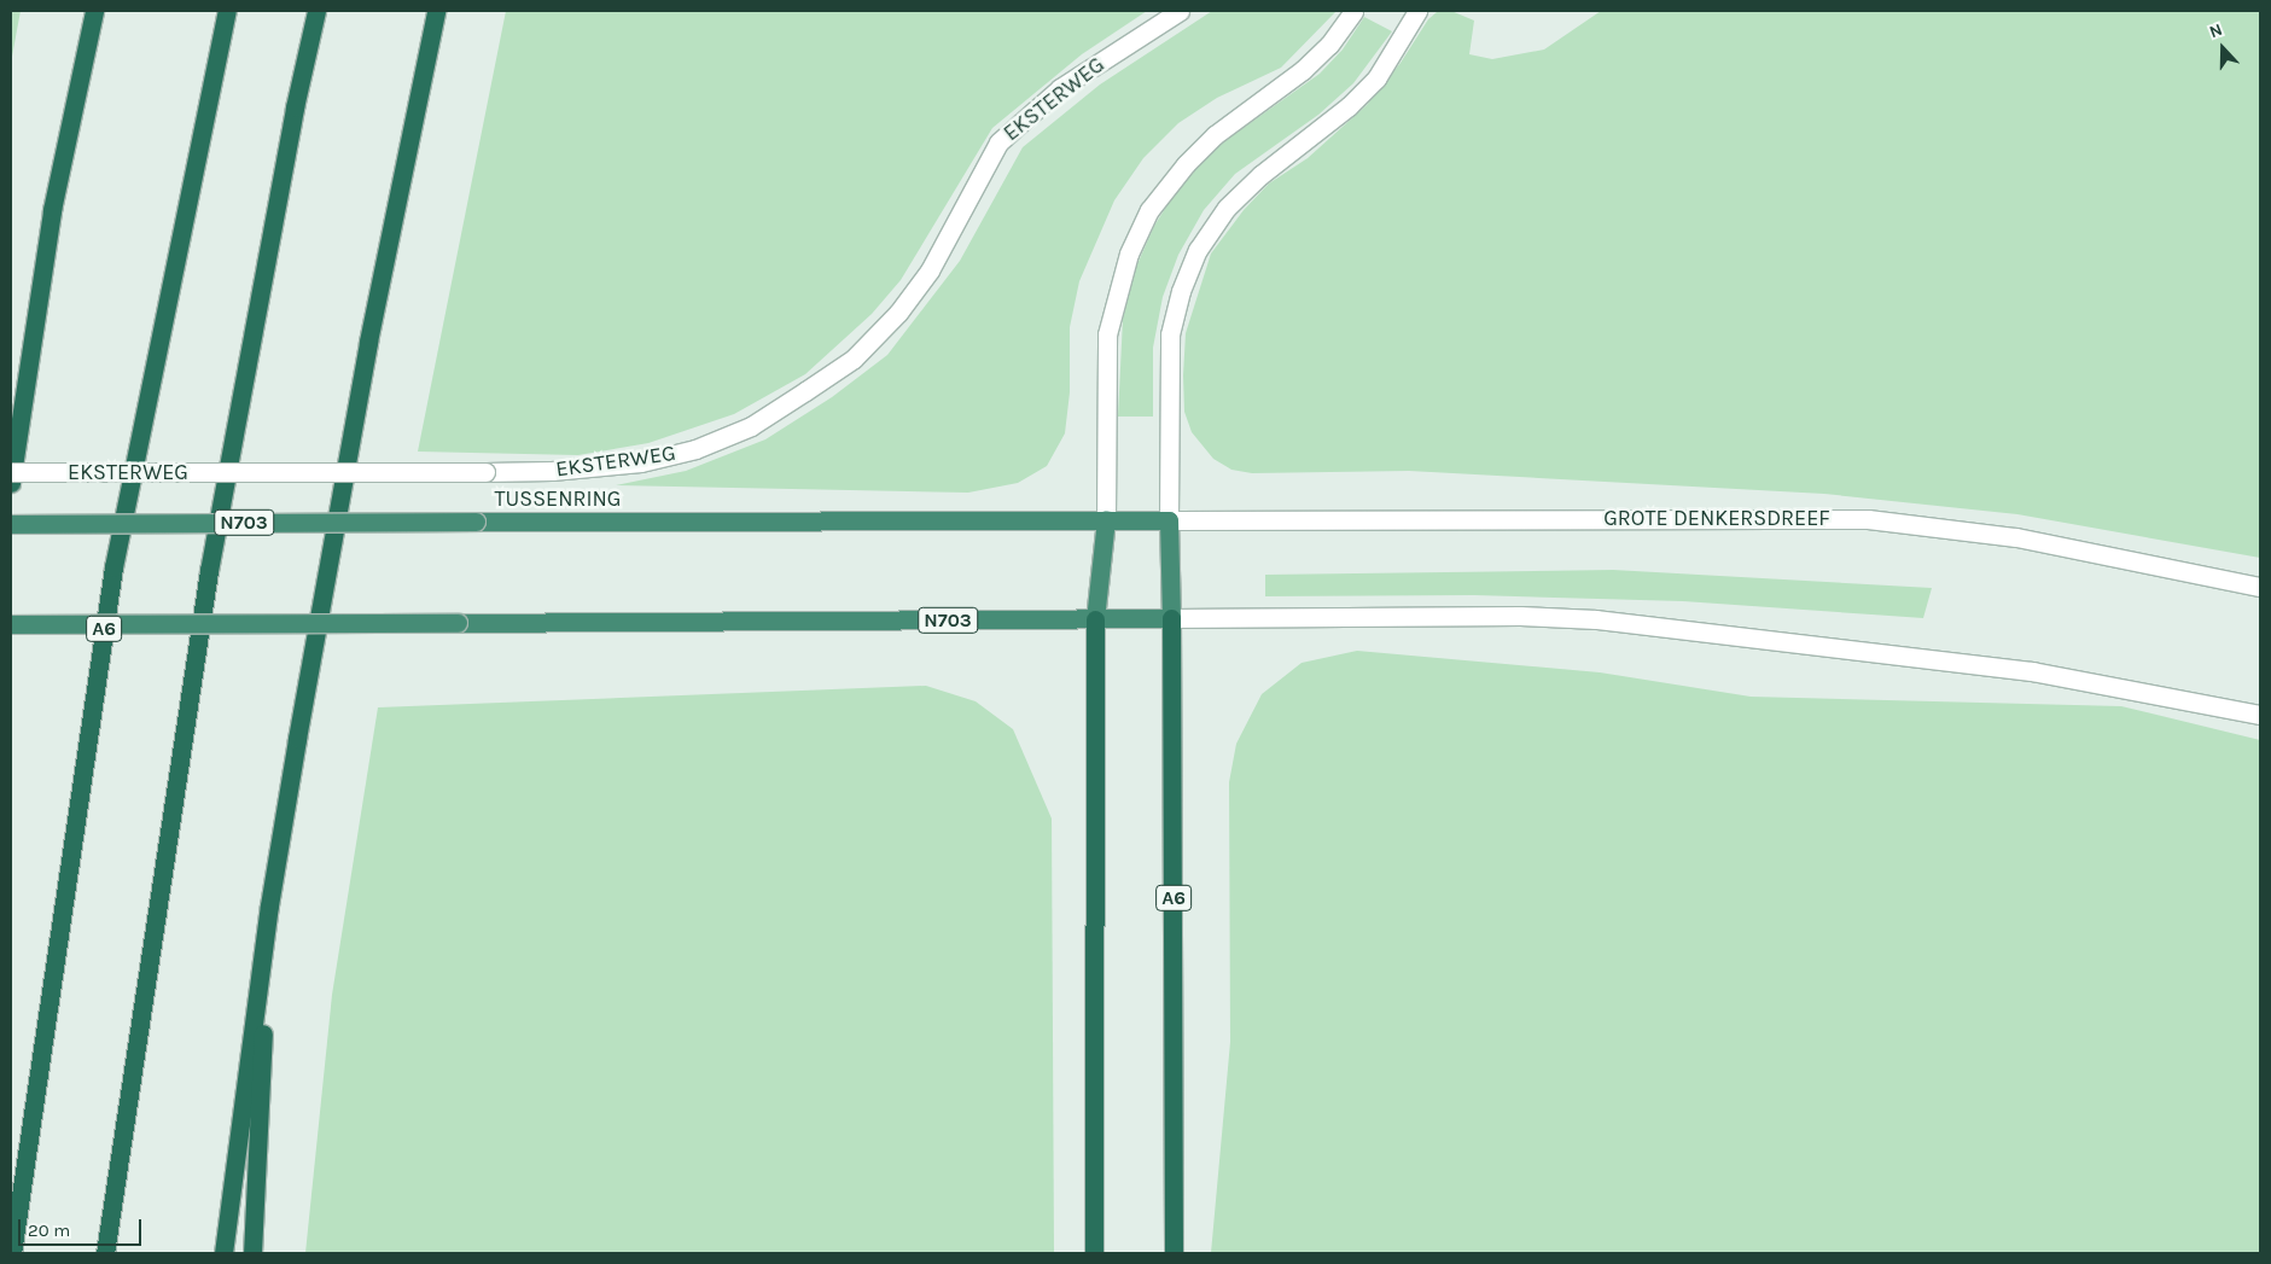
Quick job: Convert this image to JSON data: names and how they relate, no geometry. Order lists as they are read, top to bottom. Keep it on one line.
{"streets":{"highway":["TUSSENRING","N703","A6"],"street":["EKSTERWEG","GROTE DENKERSDREEF"]},"crossings":[["TUSSENRING","GROTE DENKERSDREEF"],["N703","A6"]],"scale_bar":"20 m","north":"top"}
